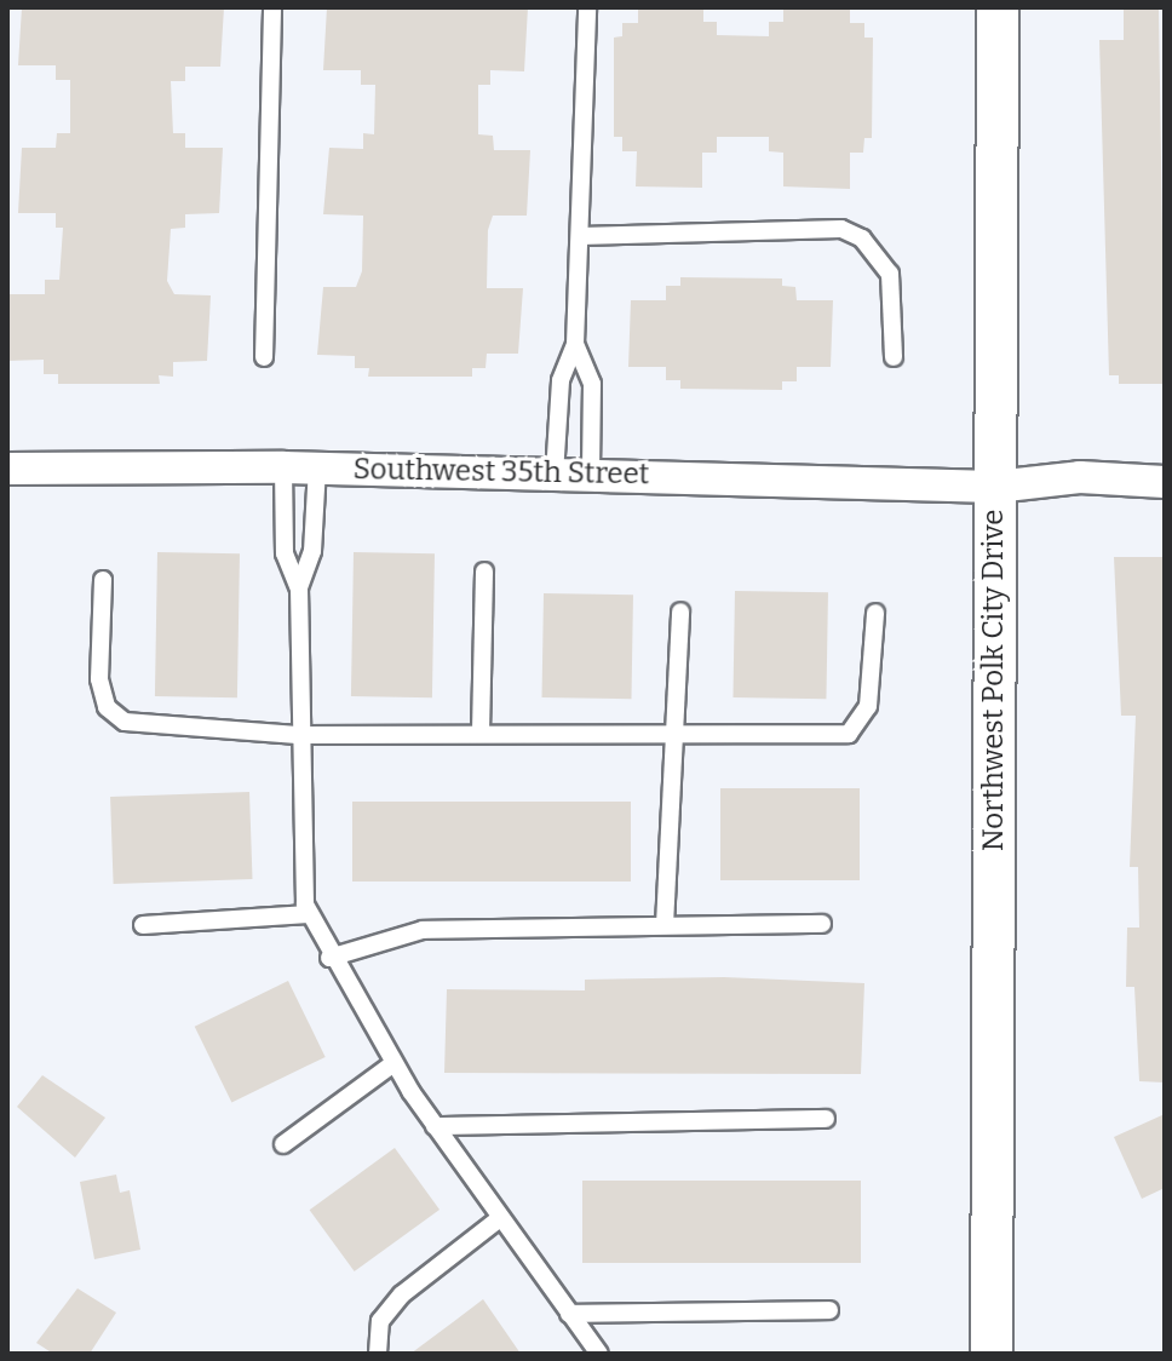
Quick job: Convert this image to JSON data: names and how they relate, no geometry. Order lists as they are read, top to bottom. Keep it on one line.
{"streets":{"street":["Southwest 35th Street","Northwest Polk City Drive"]},"crossings":[["Southwest 35th Street","Northwest Polk City Drive"]]}
